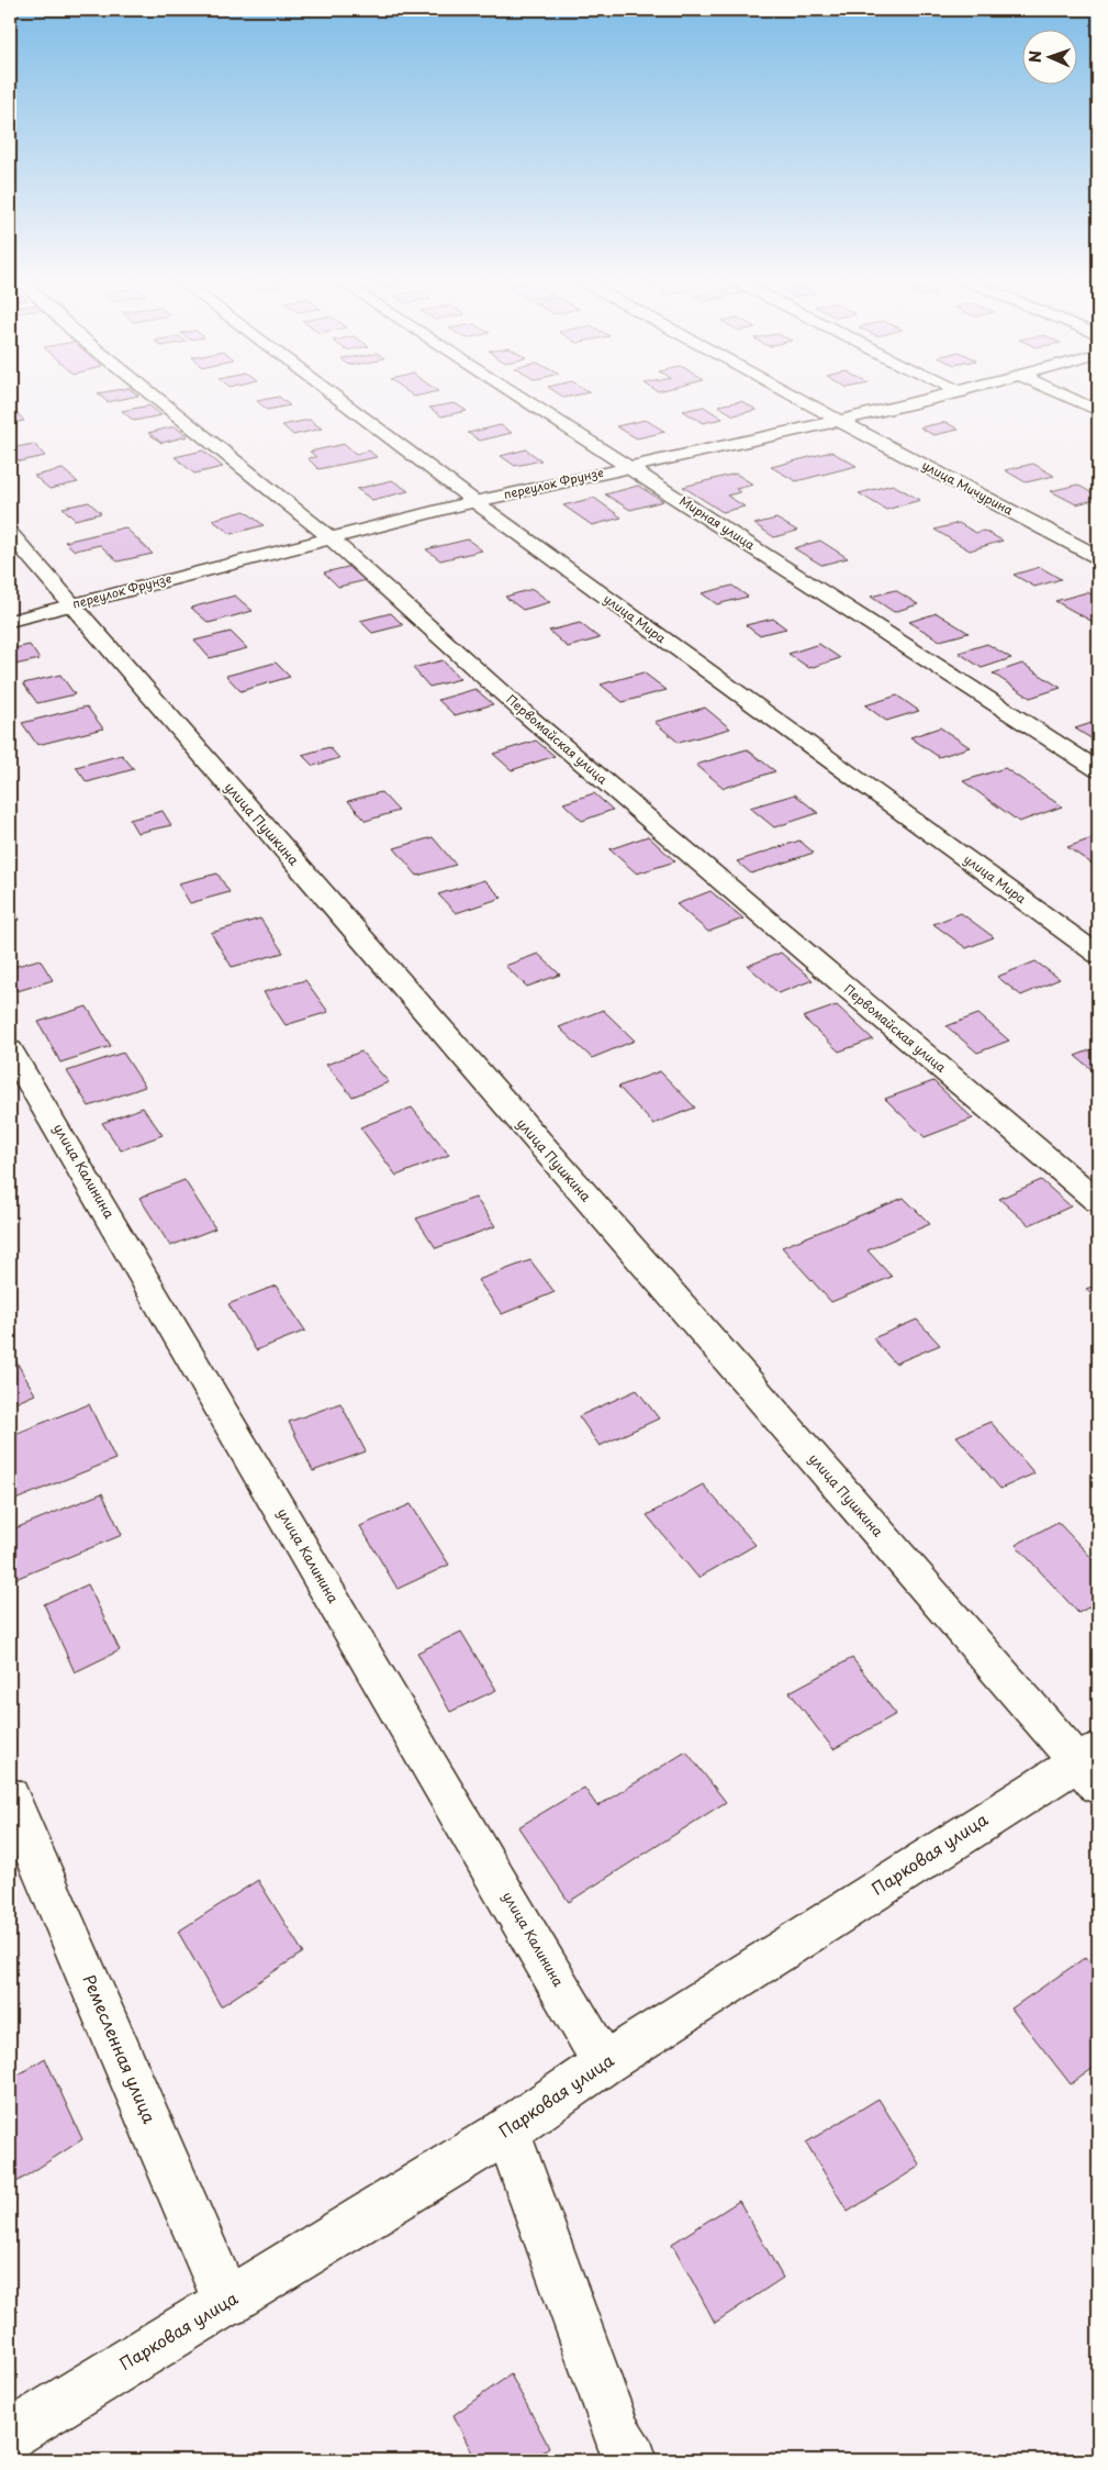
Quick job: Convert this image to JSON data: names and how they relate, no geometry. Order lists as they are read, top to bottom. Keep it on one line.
{"streets":{"street":["переулок Фрунзе","улица Мичурина","Мирная улица","улица Мира","Первомайская улица","улица Пушкина","улица Калинина","Парковая улица","Ремесленная улица"]},"crossings":[["переулок Фрунзе","улица Мичурина"],["переулок Фрунзе","Мирная улица"],["переулок Фрунзе","улица Мира"],["переулок Фрунзе","Первомайская улица"],["переулок Фрунзе","улица Пушкина"],["улица Пушкина","Парковая улица"],["улица Калинина","Парковая улица"],["Парковая улица","Ремесленная улица"]],"north":"left"}
